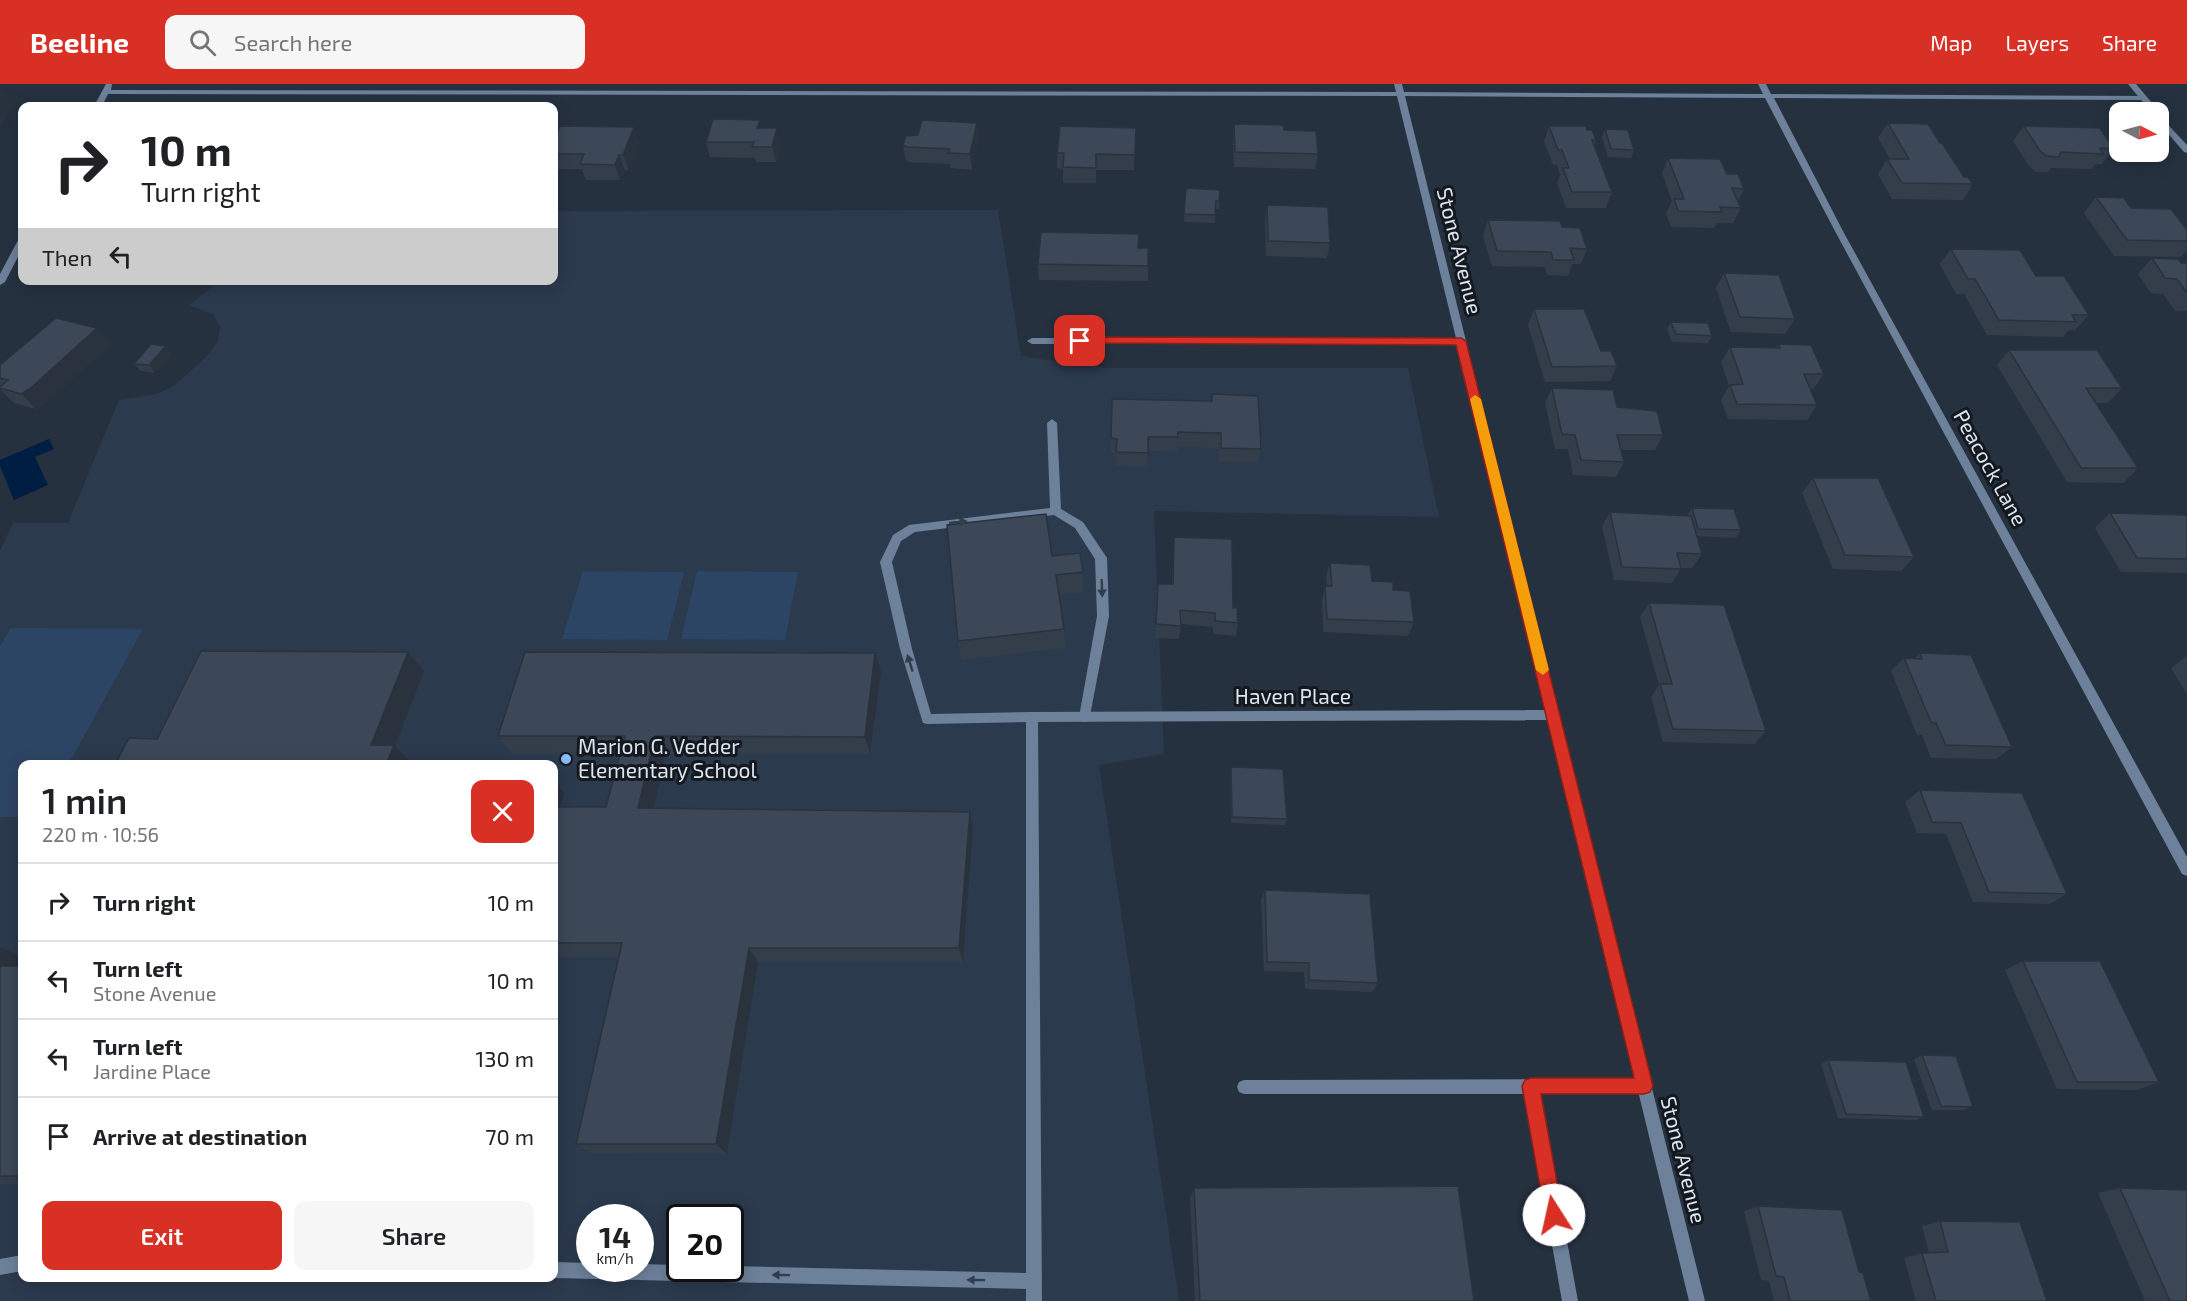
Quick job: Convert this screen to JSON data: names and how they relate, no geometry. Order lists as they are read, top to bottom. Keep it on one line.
{"streets":{"street":["Stone Avenue","Peacock Lane","Haven Place"]},"crossings":[["Stone Avenue","Haven Place"]],"places":["Marion G. Vedder Elementary School"],"north":"right","page":{"header":"Beeline","search":"Search here","nav":["Map","Layers","Share"],"turn":["10 m","Turn right"],"then":"Then","heading":["1 min","220 m · 10:56"],"list":[{"name":"Turn right","value":"10 m"},{"name":"Turn left","note":"Stone Avenue","value":"10 m"},{"name":"Turn left","note":"Jardine Place","value":"130 m"},{"name":"Arrive at destination","value":"70 m"}],"buttons":["Exit","Share"],"speed":"14 km/h","limit":"20"}}
